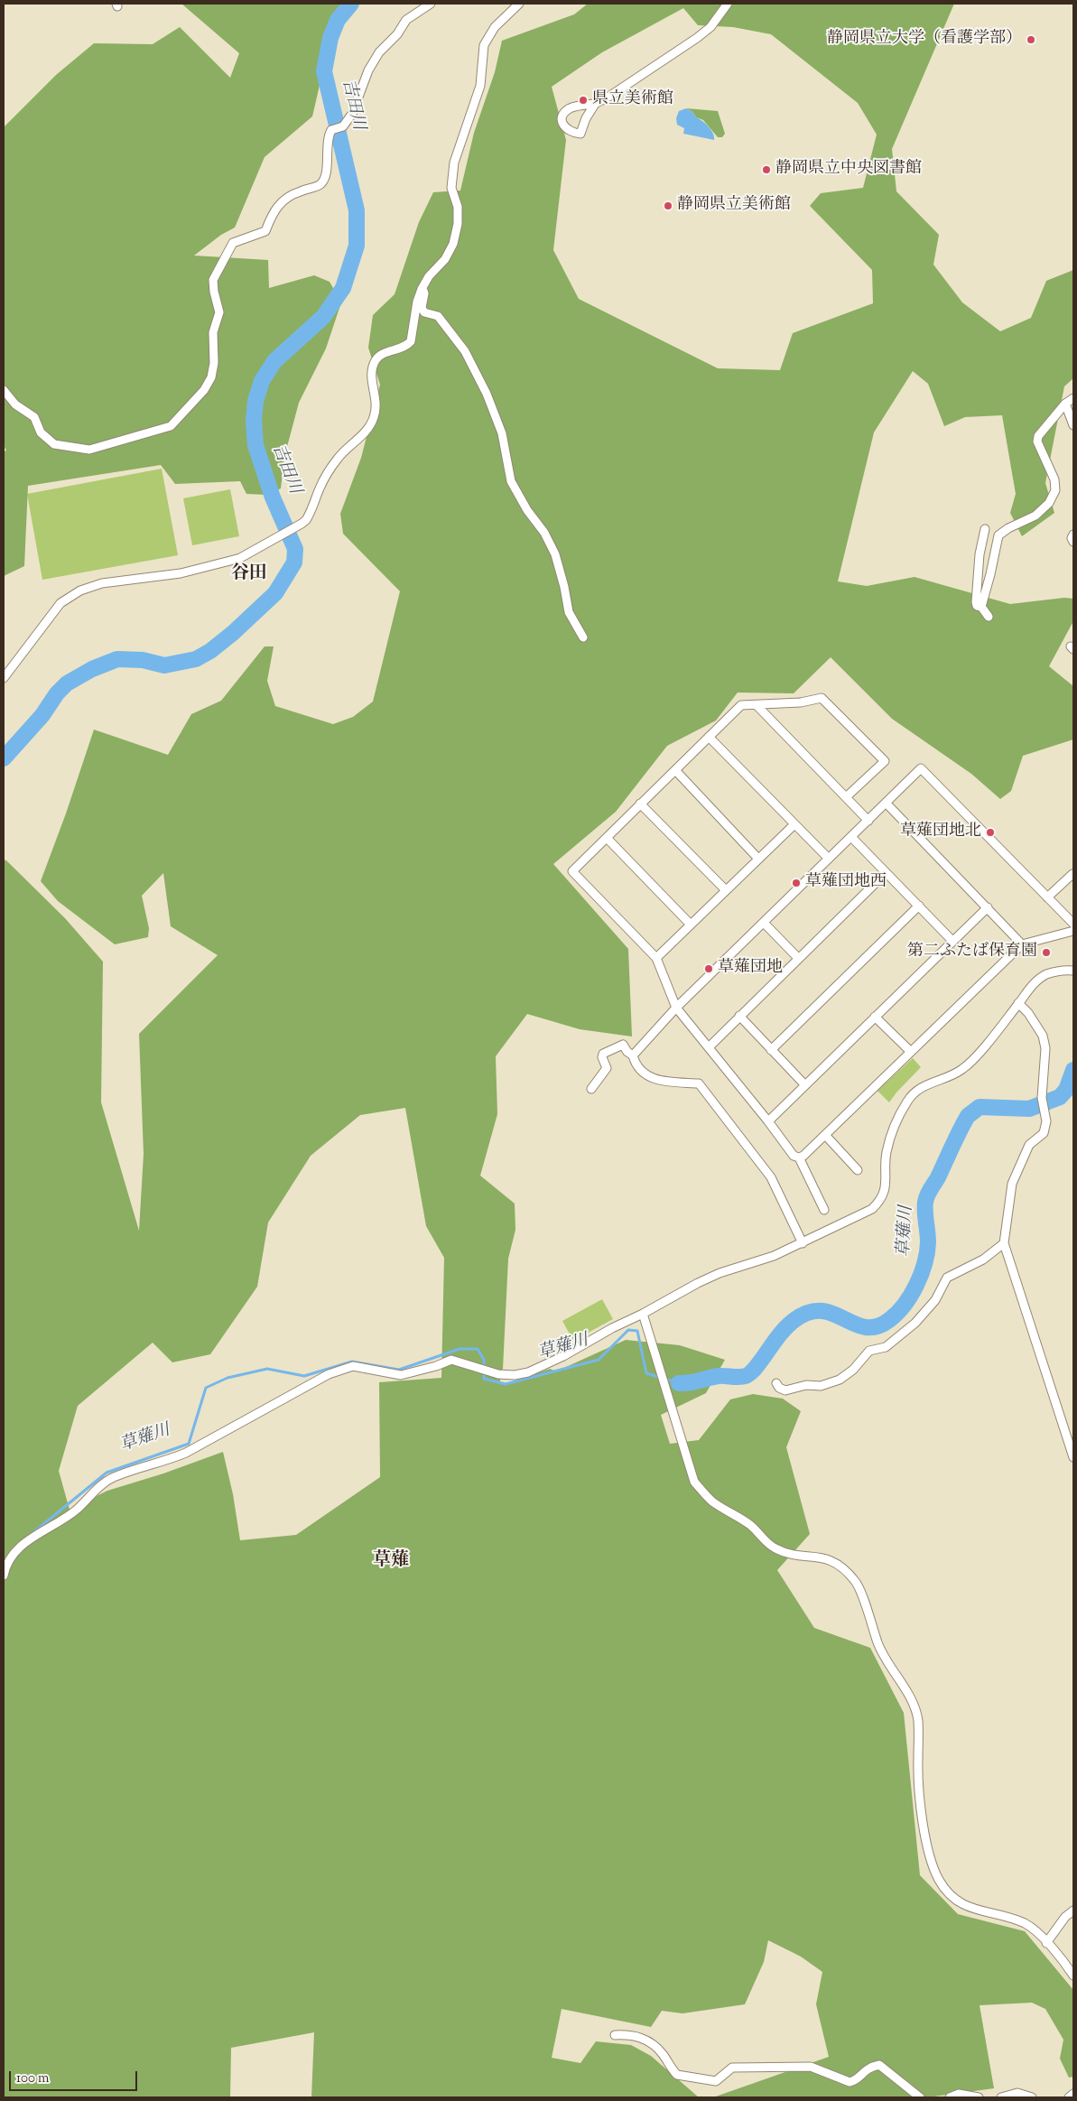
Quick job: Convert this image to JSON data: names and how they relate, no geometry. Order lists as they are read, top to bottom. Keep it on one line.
{"districts":["谷田","草薙"],"water":["吉田川","草薙川"],"places":["静岡県立大学（看護学部）","県立美術館","静岡県立中央図書館","静岡県立美術館","草薙団地北","草薙団地西","第二ふたば保育園","草薙団地"],"scale_bar":"100 m"}
